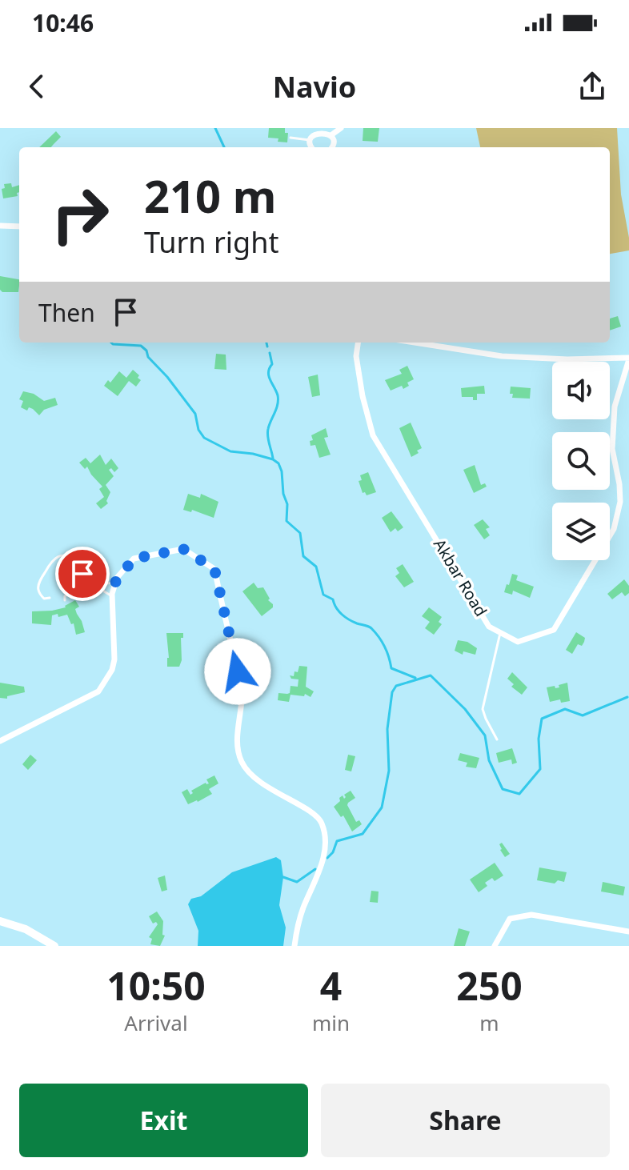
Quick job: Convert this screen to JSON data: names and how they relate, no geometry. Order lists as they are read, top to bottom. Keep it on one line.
{"streets":{"street":["Akbar Road"]},"page":{"status":"10:46","header":"Navio","turn":["210 m","Turn right"],"then":"Then","eta":["10:50","Arrival","4","min","250","m"],"buttons":["Exit","Share"]}}
